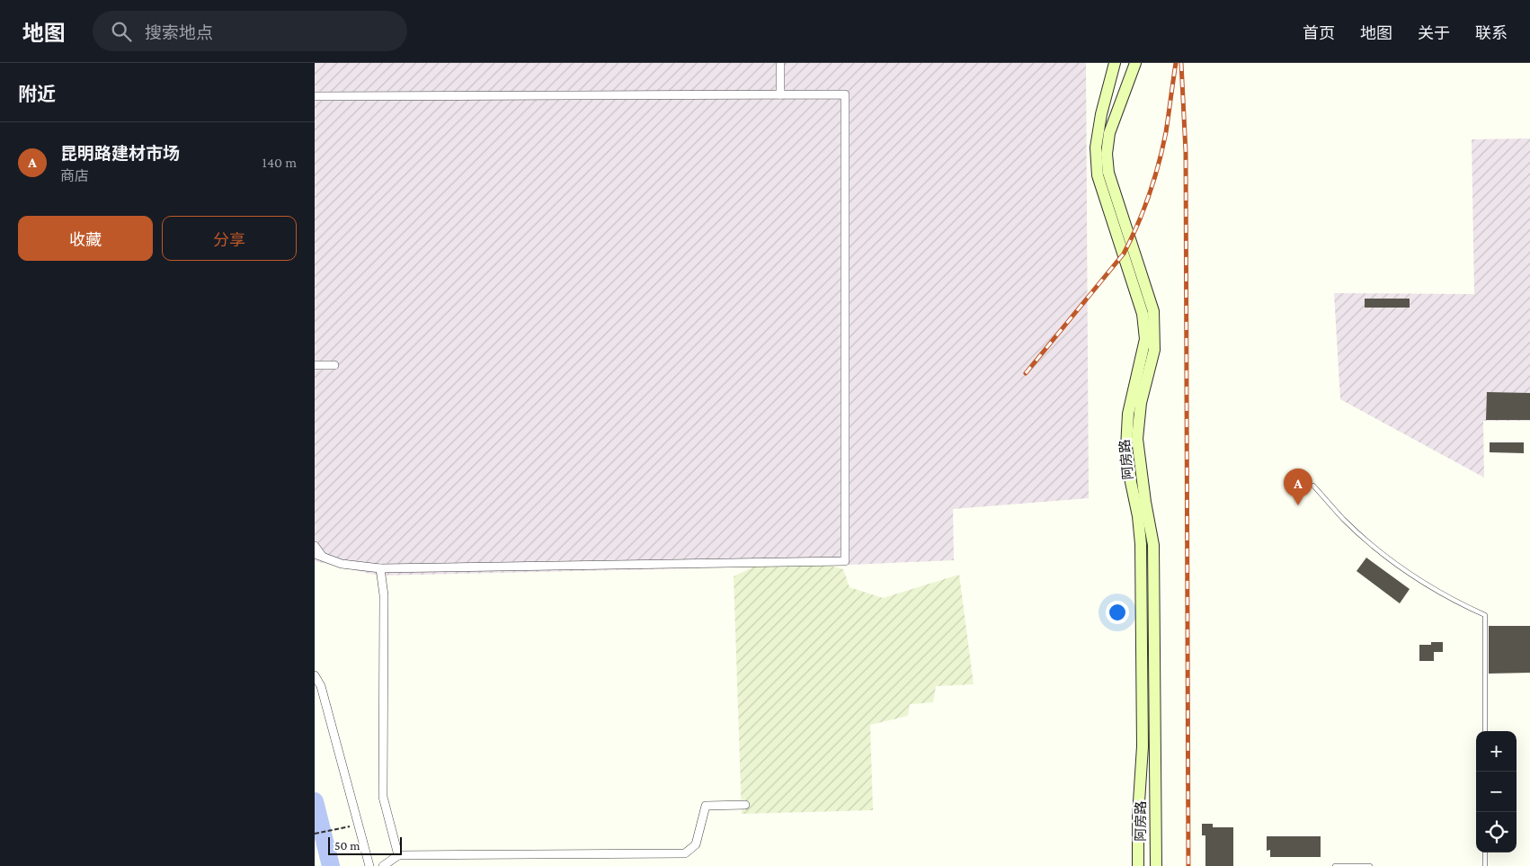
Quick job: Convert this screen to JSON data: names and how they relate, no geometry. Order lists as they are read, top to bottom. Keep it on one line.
{"streets":{"main road":["阿房路"]},"scale_bar":"50 m","page":{"header":"地图","search":"搜索地点","nav":["首页","地图","关于","联系"],"heading":"附近","list":[{"mark":"A","name":"昆明路建材市场","note":"商店","value":"140 m"}],"buttons":["收藏","分享"],"pins":"A","map_buttons":["+","−"],"scale":"50 m"}}
